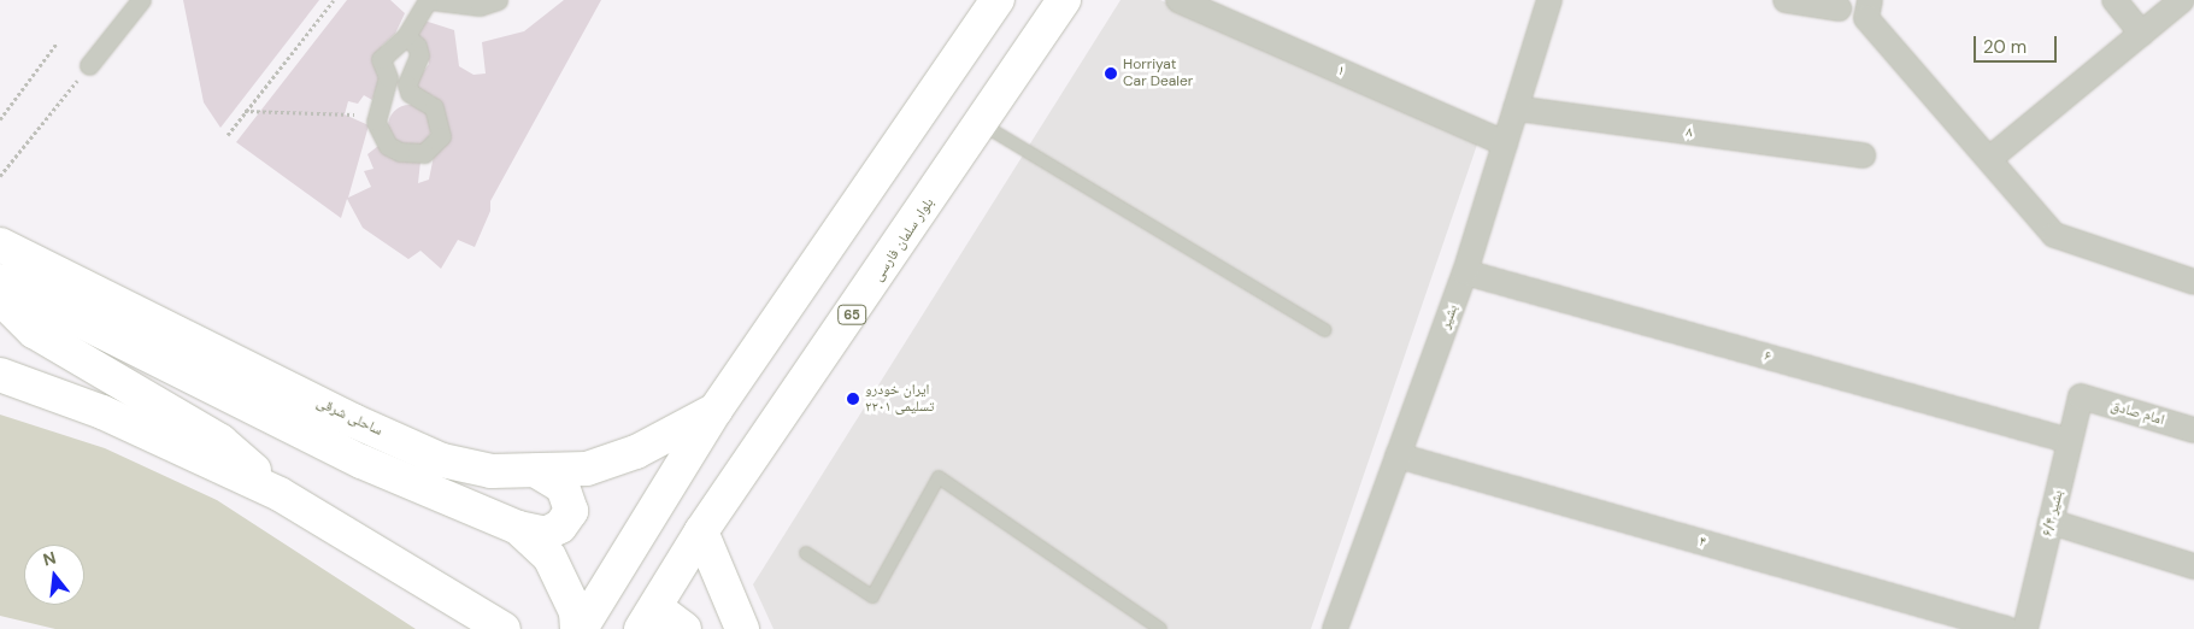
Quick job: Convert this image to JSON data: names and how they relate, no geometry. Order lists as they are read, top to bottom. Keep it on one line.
{"streets":{"main road":["بلوار سلمان فارسی","65","ساحلی شرقی"],"street":["۱","۸","بشیر","۶","امام صادق","بشیر ۶/۴","۴"]},"crossings":[["۱","بشیر"],["۸","بشیر"],["بشیر","۶"],["بشیر","۴"],["۶","بشیر ۶/۴"],["امام صادق","بشیر ۶/۴"]],"places":["Horriyat Car Dealer","ایران خودرو تسلیمی ۲۲۰۱"],"scale_bar":"20 m","north":"top"}
